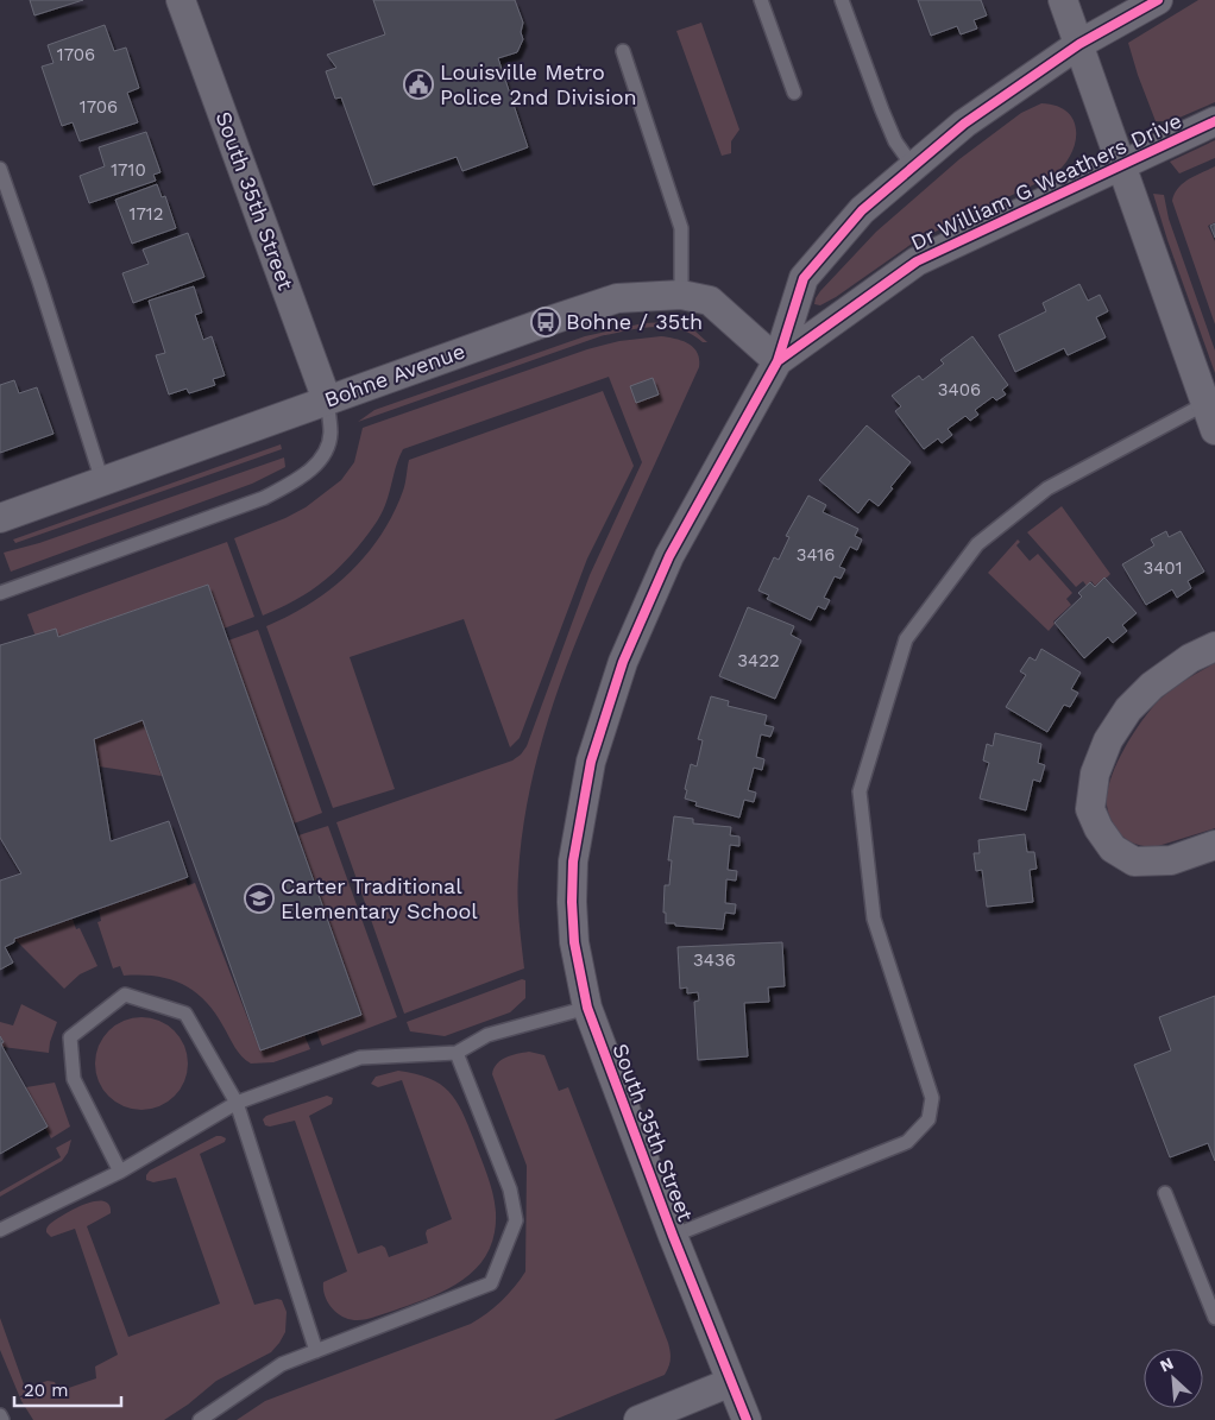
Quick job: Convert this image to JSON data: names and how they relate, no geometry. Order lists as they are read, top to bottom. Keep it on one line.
{"streets":{"street":["Dr William G Weathers Drive","South 35th Street","Bohne Avenue"]},"crossings":[["Dr William G Weathers Drive","South 35th Street"],["Dr William G Weathers Drive","Bohne Avenue"],["South 35th Street","Bohne Avenue"]],"places":{"public building":["Louisville Metro Police 2nd Division"],"bus stop":["Bohne / 35th"],"school or university":["Carter Traditional Elementary School"]},"house_numbers":["1706","1706","1710","1712","3406","3416","3401","3422","3436"],"scale_bar":"20 m","north":"top left"}
